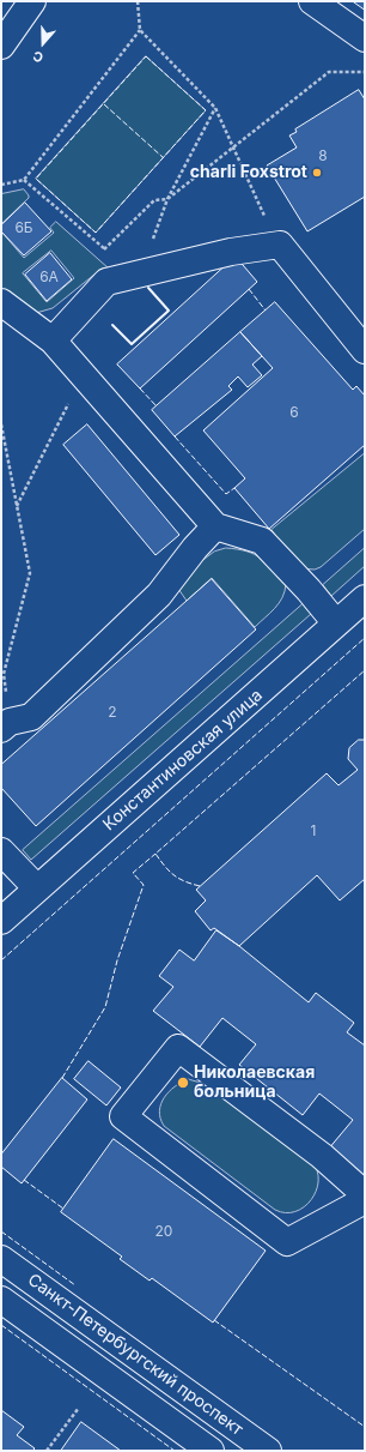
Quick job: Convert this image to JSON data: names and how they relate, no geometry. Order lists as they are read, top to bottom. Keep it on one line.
{"streets":{"main road":["Константиновская улица","Санкт-Петербургский проспект"]},"places":["charli Foxstrot","Николаевская больница"],"house_numbers":["8","6Б","6А","6","2","1","20"],"north":"bottom"}
